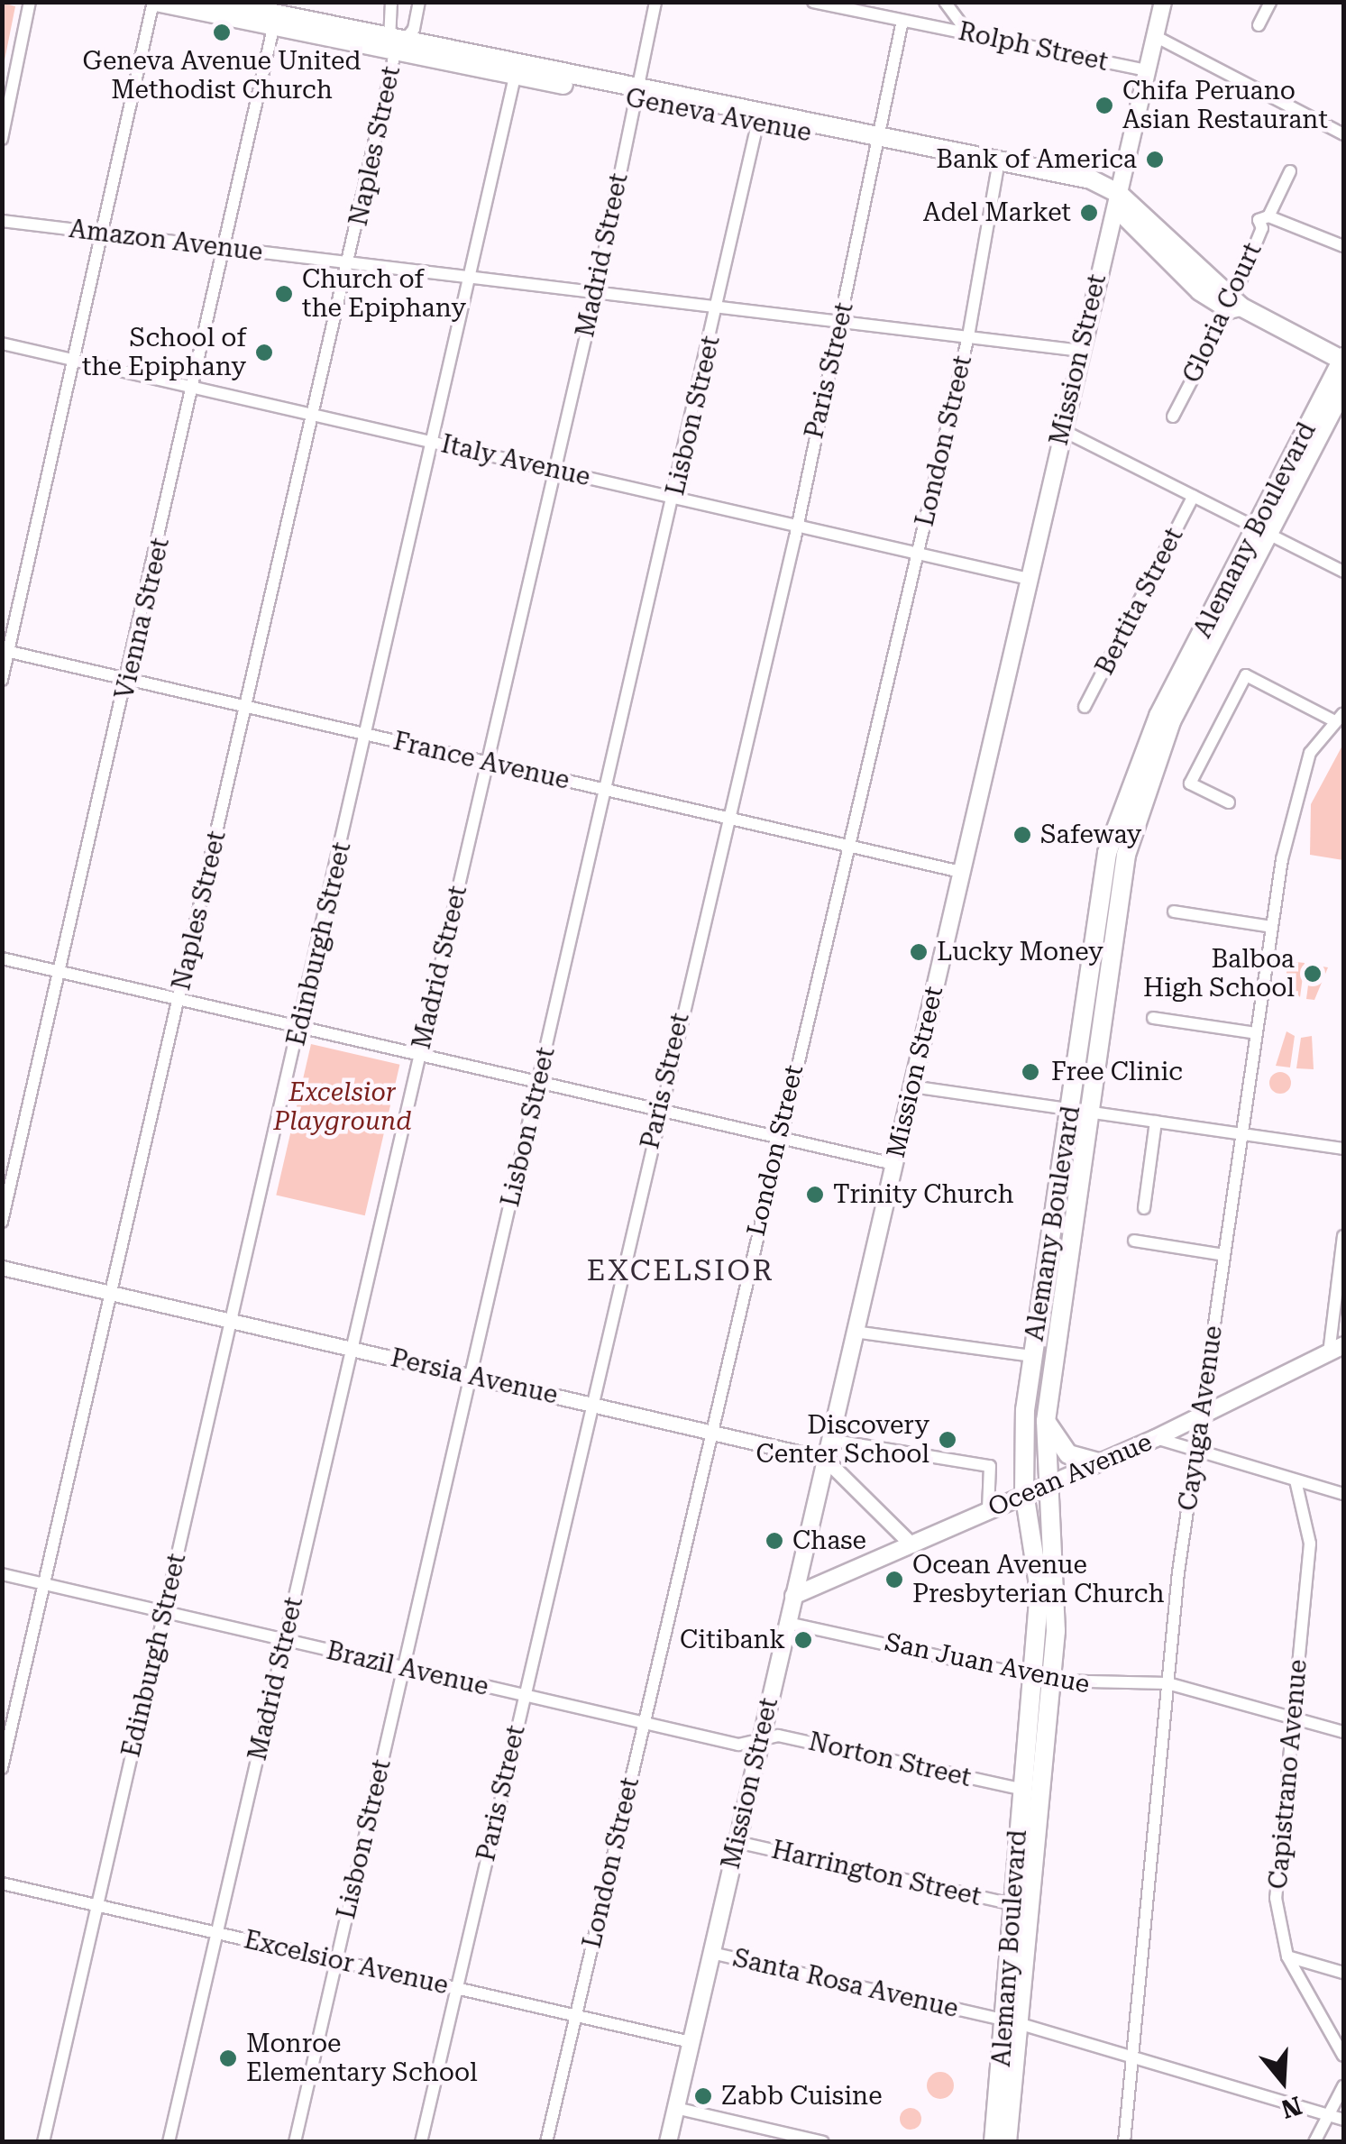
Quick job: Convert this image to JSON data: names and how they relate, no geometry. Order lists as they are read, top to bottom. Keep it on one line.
{"streets":{"main road":["Geneva Avenue","Mission Street","Alemany Boulevard","Ocean Avenue"],"street":["Rolph Street","Naples Street","Amazon Avenue","Madrid Street","Gloria Court","Paris Street","Lisbon Street","London Street","Italy Avenue","Bertita Street","Vienna Street","France Avenue","Edinburgh Street","Persia Avenue","Cayuga Avenue","San Juan Avenue","Brazil Avenue","Norton Street","Capistrano Avenue","Harrington Street","Excelsior Avenue","Santa Rosa Avenue"]},"crossings":[["Rolph Street","Mission Street"],["Rolph Street","Paris Street"],["Geneva Avenue","Naples Street"],["Geneva Avenue","Madrid Street"],["Geneva Avenue","Gloria Court"],["Geneva Avenue","Mission Street"],["Geneva Avenue","Paris Street"],["Geneva Avenue","Lisbon Street"],["Geneva Avenue","London Street"],["Geneva Avenue","Alemany Boulevard"],["Geneva Avenue","Vienna Street"],["Geneva Avenue","Edinburgh Street"],["Naples Street","Amazon Avenue"],["Naples Street","Italy Avenue"],["Naples Street","France Avenue"],["Naples Street","Persia Avenue"],["Naples Street","Brazil Avenue"],["Amazon Avenue","Madrid Street"],["Amazon Avenue","Mission Street"],["Amazon Avenue","Paris Street"],["Amazon Avenue","Lisbon Street"],["Amazon Avenue","London Street"],["Amazon Avenue","Vienna Street"],["Amazon Avenue","Edinburgh Street"],["Madrid Street","Italy Avenue"],["Madrid Street","France Avenue"],["Madrid Street","Persia Avenue"],["Madrid Street","Brazil Avenue"],["Madrid Street","Excelsior Avenue"],["Mission Street","Italy Avenue"],["Mission Street","France Avenue"],["Mission Street","Persia Avenue"],["Mission Street","Ocean Avenue"],["Mission Street","San Juan Avenue"],["Mission Street","Brazil Avenue"],["Mission Street","Norton Street"],["Mission Street","Harrington Street"],["Mission Street","Excelsior Avenue"],["Mission Street","Santa Rosa Avenue"],["Paris Street","Italy Avenue"],["Paris Street","France Avenue"],["Paris Street","Persia Avenue"],["Paris Street","Brazil Avenue"],["Paris Street","Excelsior Avenue"],["Lisbon Street","Italy Avenue"],["Lisbon Street","France Avenue"],["Lisbon Street","Persia Avenue"],["Lisbon Street","Brazil Avenue"],["Lisbon Street","Excelsior Avenue"],["London Street","Italy Avenue"],["London Street","France Avenue"],["London Street","Persia Avenue"],["London Street","Brazil Avenue"],["London Street","Excelsior Avenue"],["Italy Avenue","Vienna Street"],["Italy Avenue","Edinburgh Street"],["Alemany Boulevard","Ocean Avenue"],["Alemany Boulevard","San Juan Avenue"],["Alemany Boulevard","Norton Street"],["Alemany Boulevard","Harrington Street"],["Alemany Boulevard","Santa Rosa Avenue"],["Vienna Street","France Avenue"],["France Avenue","Edinburgh Street"],["Edinburgh Street","Persia Avenue"],["Edinburgh Street","Brazil Avenue"],["Edinburgh Street","Excelsior Avenue"],["Cayuga Avenue","Ocean Avenue"],["Cayuga Avenue","San Juan Avenue"],["Cayuga Avenue","Santa Rosa Avenue"],["San Juan Avenue","Capistrano Avenue"],["Brazil Avenue","Norton Street"]],"districts":["EXCELSIOR"],"parks":["Excelsior Playground"],"places":["Geneva Avenue United Methodist Church","Chifa Peruano Asian Restaurant","Bank of America","Adel Market","Church of the Epiphany","School of the Epiphany","Safeway","Lucky Money","Balboa High School","Free Clinic","Trinity Church","Discovery Center School","Chase","Ocean Avenue Presbyterian Church","Citibank","Monroe Elementary School","Zabb Cuisine"],"north":"bottom"}
